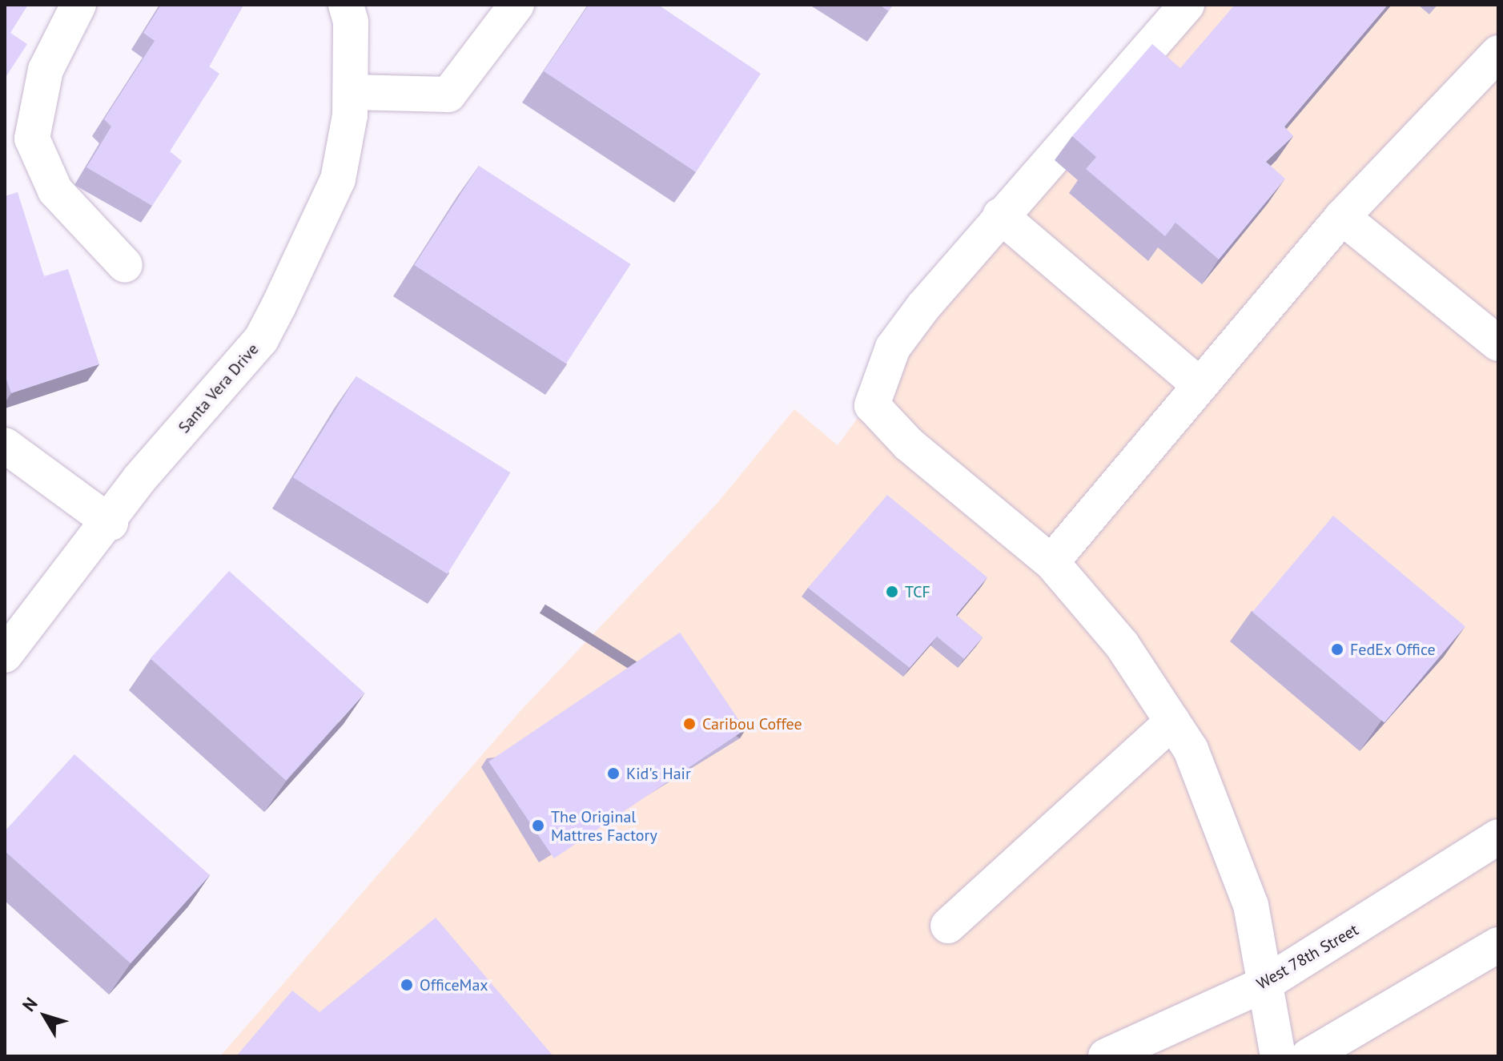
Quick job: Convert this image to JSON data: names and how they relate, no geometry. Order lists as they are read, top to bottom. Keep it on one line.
{"streets":{"street":["Santa Vera Drive","West 78th Street"]},"places":["TCF","FedEx Office","Caribou Coffee","Kid's Hair","The Original Mattres Factory","OfficeMax"],"north":"top left"}
